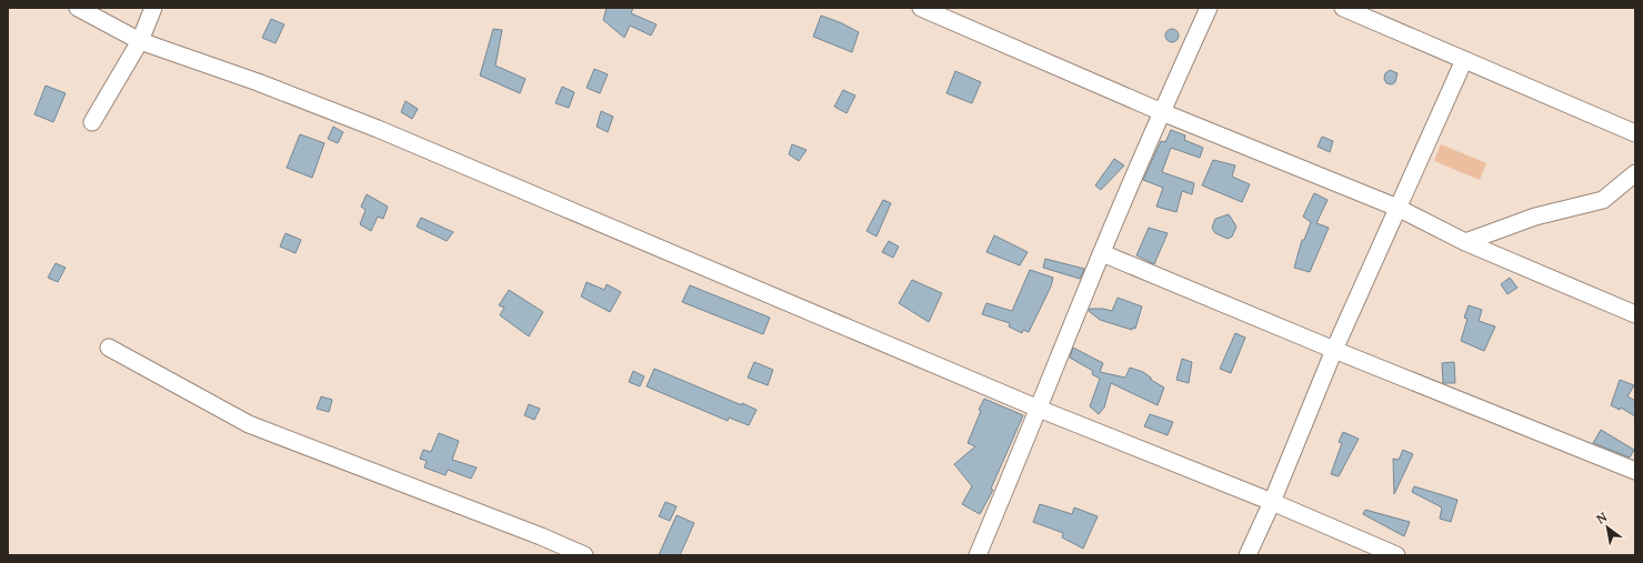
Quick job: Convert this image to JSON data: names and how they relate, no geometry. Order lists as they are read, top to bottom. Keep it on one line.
{"north":"top left"}
